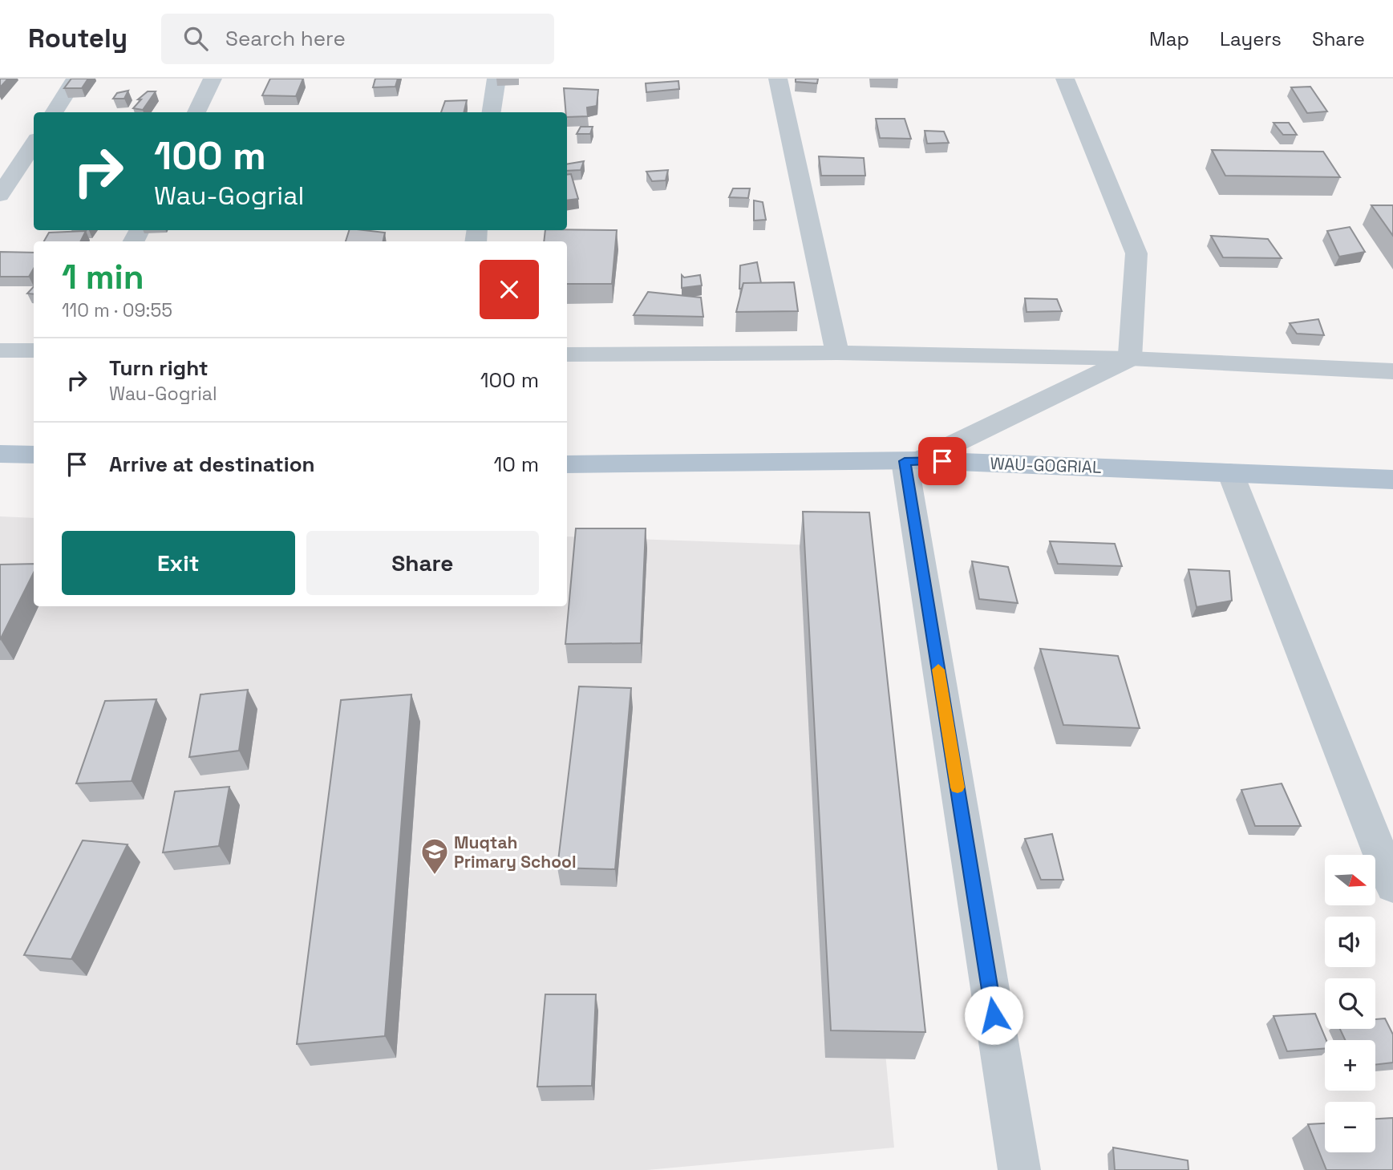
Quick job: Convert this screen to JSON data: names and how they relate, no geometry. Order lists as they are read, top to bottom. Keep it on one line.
{"streets":{"main road":["WAU-GOGRIAL"]},"places":{"school or university":["Muqtah Primary School"]},"north":"right","page":{"header":"Routely","search":"Search here","nav":["Map","Layers","Share"],"turn":["100 m","Wau-Gogrial"],"heading":["1 min","110 m · 09:55"],"list":[{"name":"Turn right","note":"Wau-Gogrial","value":"100 m"},{"name":"Arrive at destination","value":"10 m"}],"buttons":["Exit","Share"],"map_buttons":["+","−"]}}
